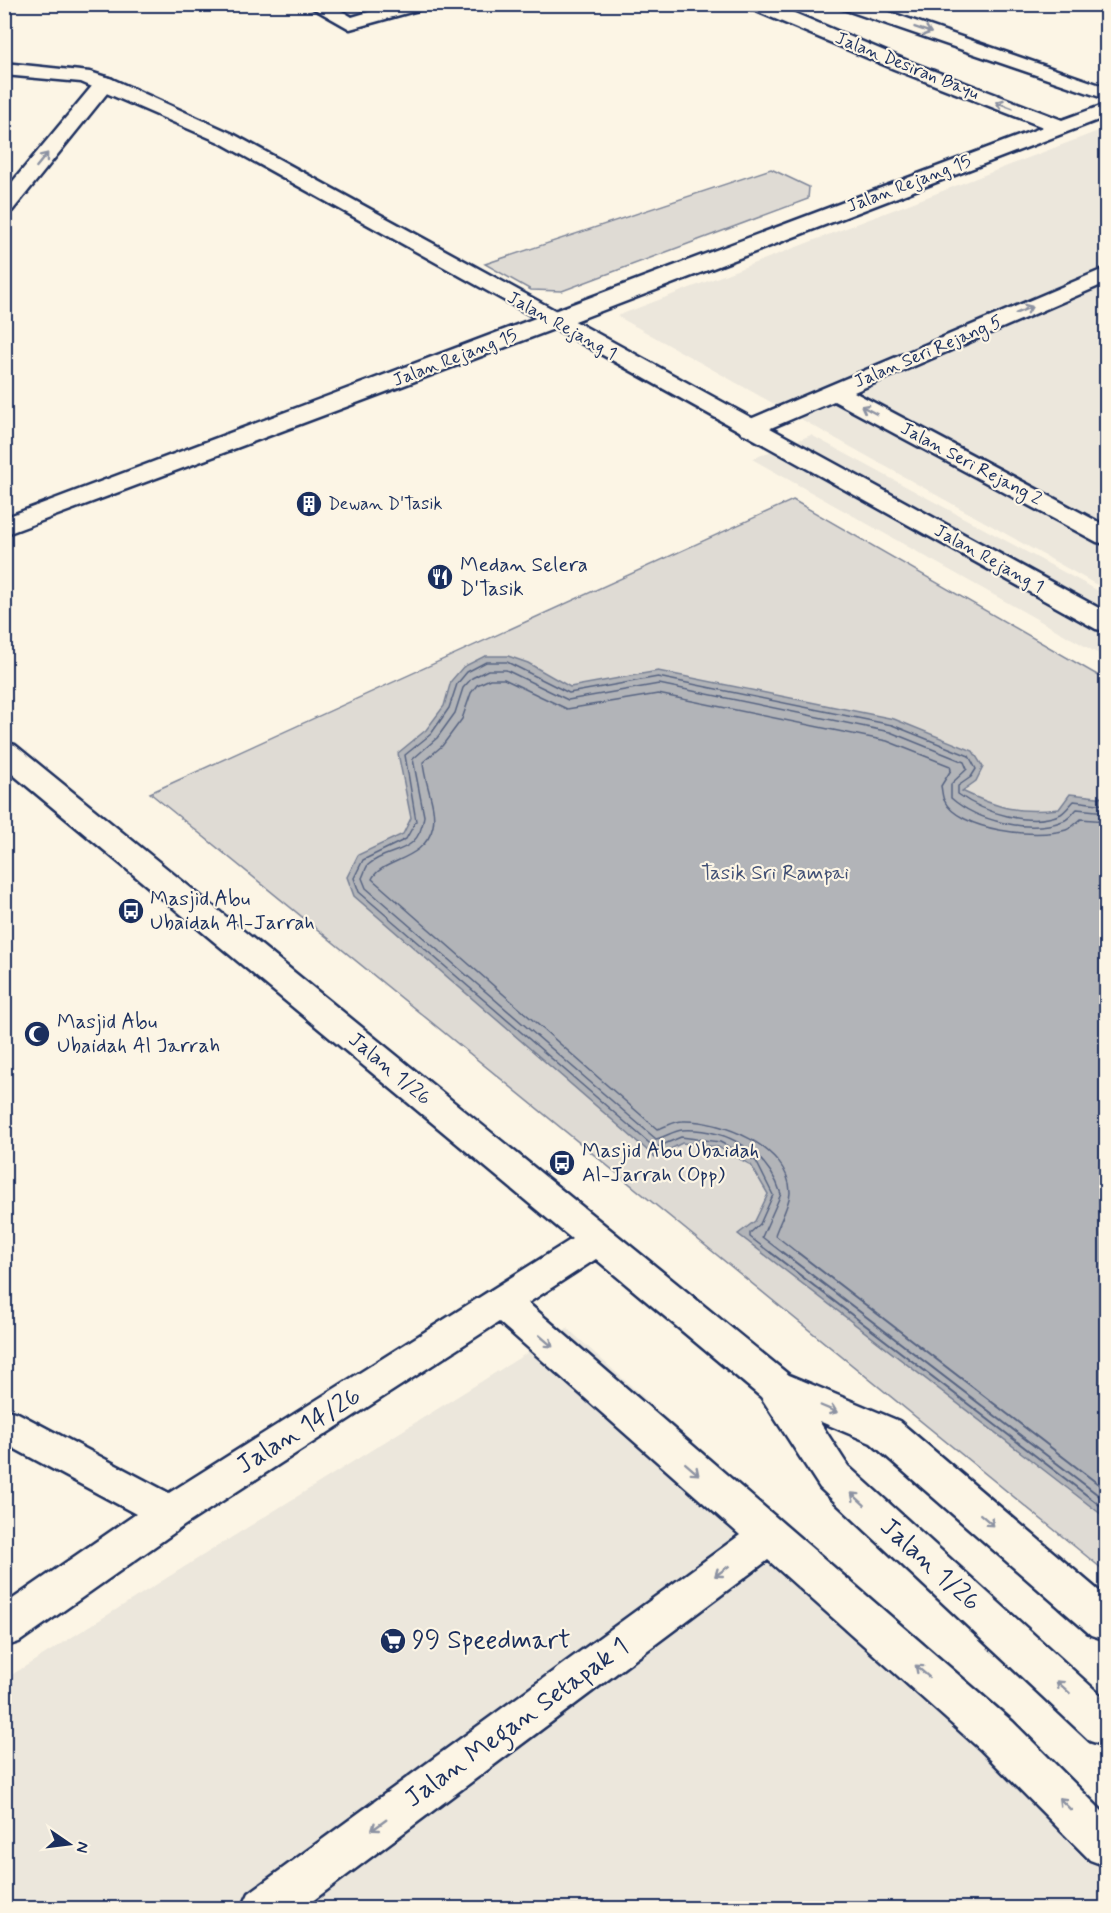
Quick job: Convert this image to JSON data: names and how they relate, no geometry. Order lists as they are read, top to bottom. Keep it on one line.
{"streets":{"street":["Jalan Desiran Bayu","Jalan Rejang 15","Jalan Rejang 1","Jalan Seri Rejang 5","Jalan Seri Rejang 2","Jalan 1/26","Jalan 14/26","Jalan Megan Setapak 1"]},"crossings":[["Jalan Desiran Bayu","Jalan Rejang 15"],["Jalan Rejang 15","Jalan Rejang 1"],["Jalan Rejang 1","Jalan Seri Rejang 5"],["Jalan Seri Rejang 5","Jalan Seri Rejang 2"],["Jalan 1/26","Jalan 14/26"]],"one_way":["Jalan Seri Rejang 5","Jalan Seri Rejang 2","Jalan Megan Setapak 1"],"parks":["Tasik Sri Rampai"],"places":{"building":["Dewan D'Tasik"],"restaurant":["Medan Selera D'Tasik"],"bus stop":["Masjid Abu Ubaidah Al-Jarrah","Masjid Abu Ubaidah Al-Jarrah (Opp)"],"mosque":["Masjid Abu Ubaidah Al Jarrah"],"supermarket":["99 Speedmart"]},"north":"right"}
